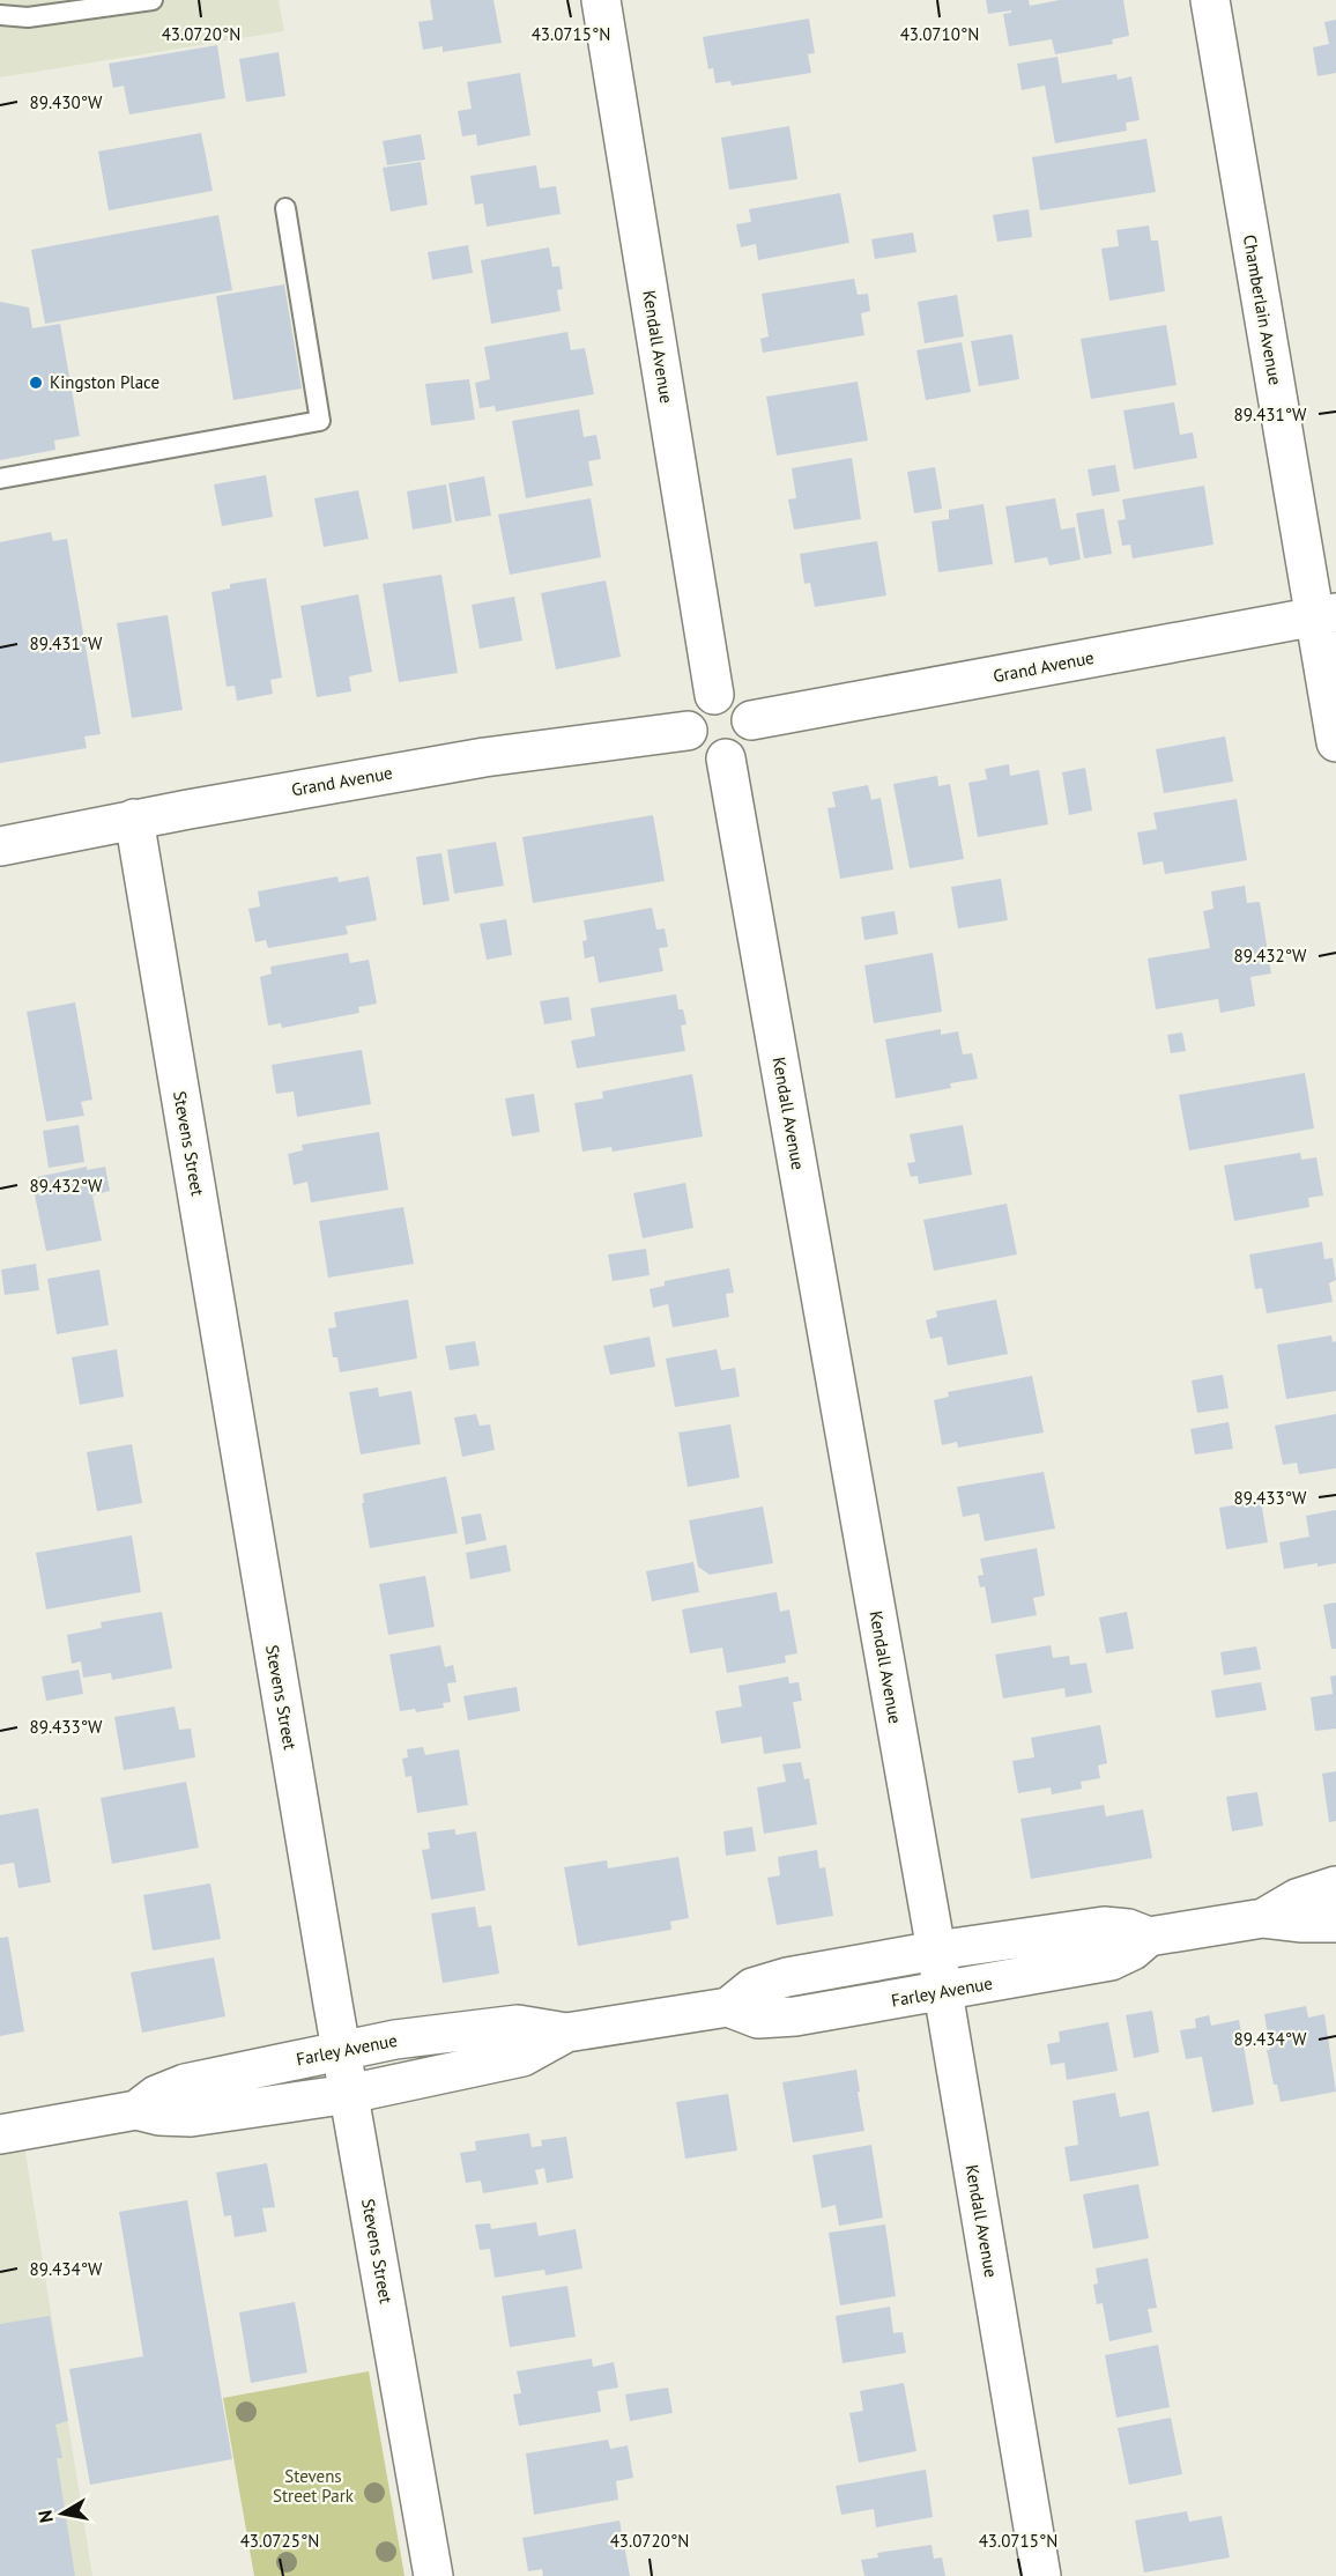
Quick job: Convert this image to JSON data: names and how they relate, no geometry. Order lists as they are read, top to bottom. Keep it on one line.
{"streets":{"street":["Chamberlain Avenue","Kendall Avenue","Grand Avenue","Stevens Street","Farley Avenue"]},"crossings":[["Chamberlain Avenue","Grand Avenue"],["Kendall Avenue","Grand Avenue"],["Kendall Avenue","Farley Avenue"],["Grand Avenue","Stevens Street"],["Stevens Street","Farley Avenue"]],"parks":["Stevens Street Park"],"places":["Kingston Place"],"north":"left","coordinates":["43.0720°N","43.0715°N","43.0710°N","89.430°W","89.431°W","89.432°W","89.433°W","89.434°W","43.0725°N"]}
